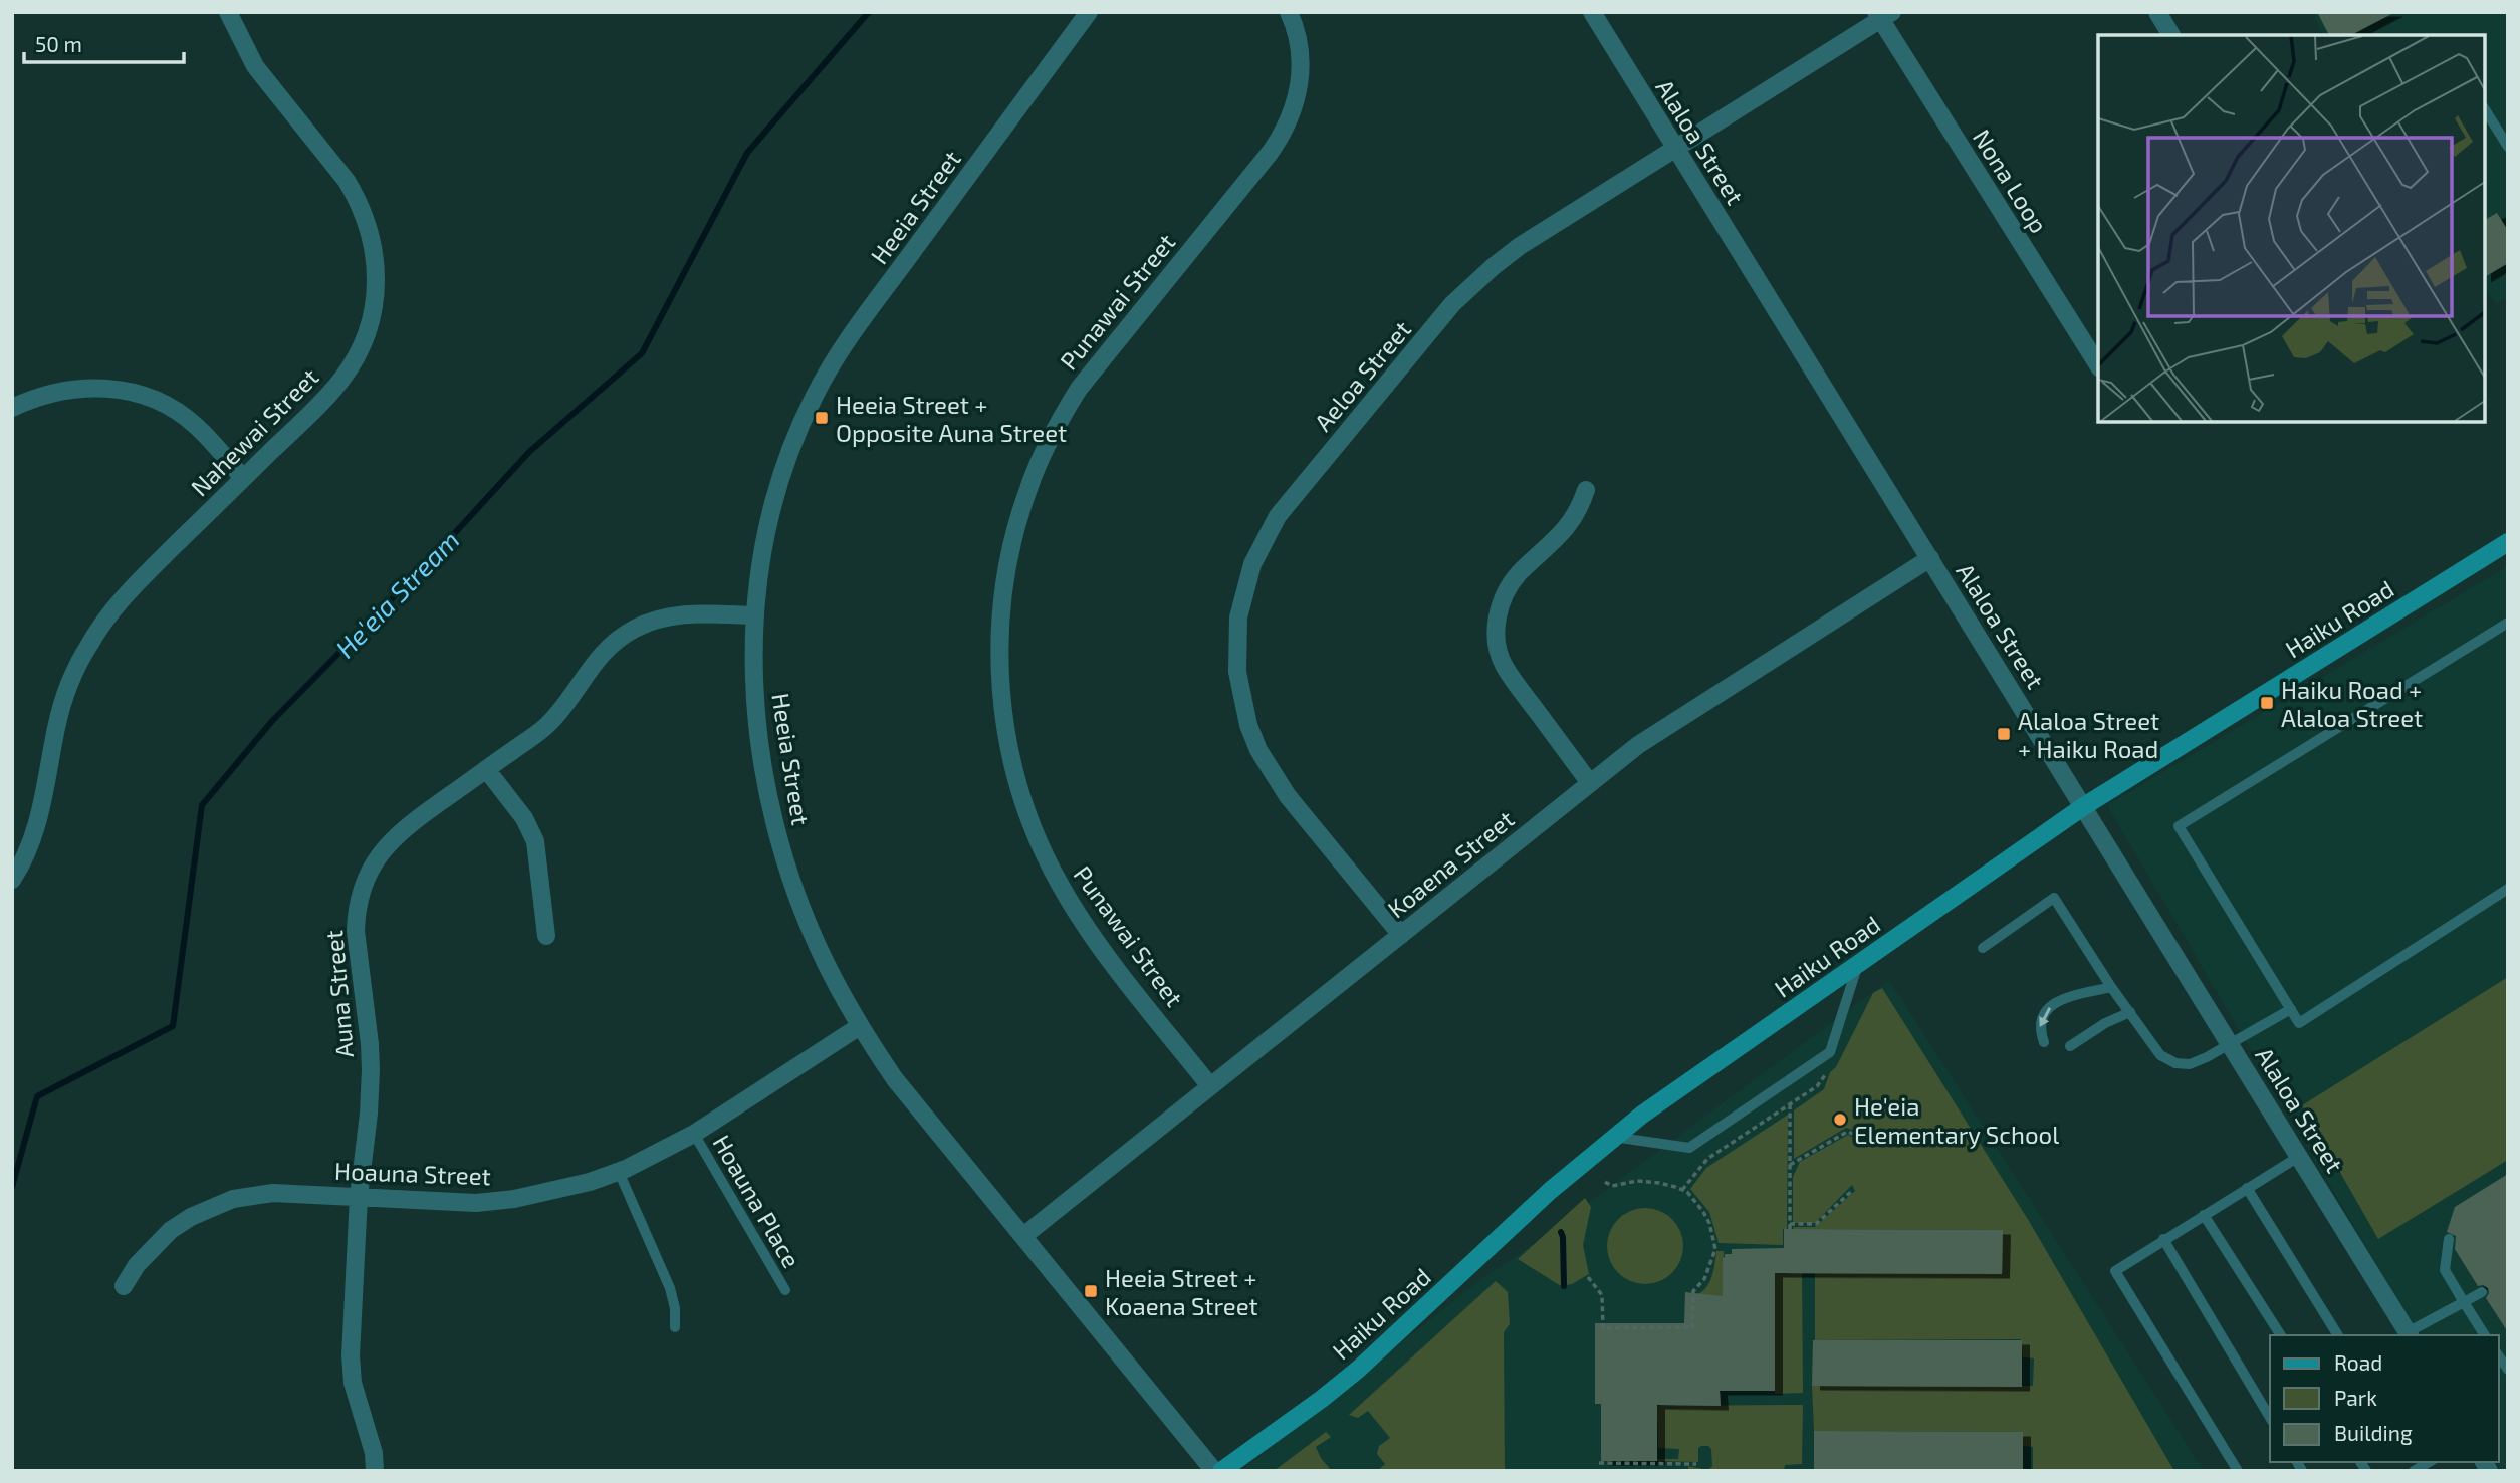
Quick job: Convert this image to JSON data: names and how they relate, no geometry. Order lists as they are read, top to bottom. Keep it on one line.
{"streets":{"main road":["Haiku Road"],"street":["Alaloa Street","Nona Loop","Heeia Street","Punawai Street","Aeloa Street","Nahewai Street","Koaena Street","Auna Street","Hoauna Street"],"lane":["Hoauna Place"]},"crossings":[["Alaloa Street","Aeloa Street"],["Alaloa Street","Haiku Road"],["Alaloa Street","Koaena Street"],["Nona Loop","Aeloa Street"],["Heeia Street","Koaena Street"],["Heeia Street","Auna Street"],["Heeia Street","Hoauna Street"],["Punawai Street","Koaena Street"],["Aeloa Street","Koaena Street"],["Auna Street","Hoauna Street"],["Hoauna Street","Hoauna Place"]],"water":["He'eia Stream"],"places":{"transit":["Heeia Street + Opposite Auna Street","Haiku Road + Alaloa Street","Alaloa Street + Haiku Road","Heeia Street + Koaena Street"],"other":["He'eia Elementary School"]},"legend":["Road","Park","Building"],"scale_bar":"50 m"}
